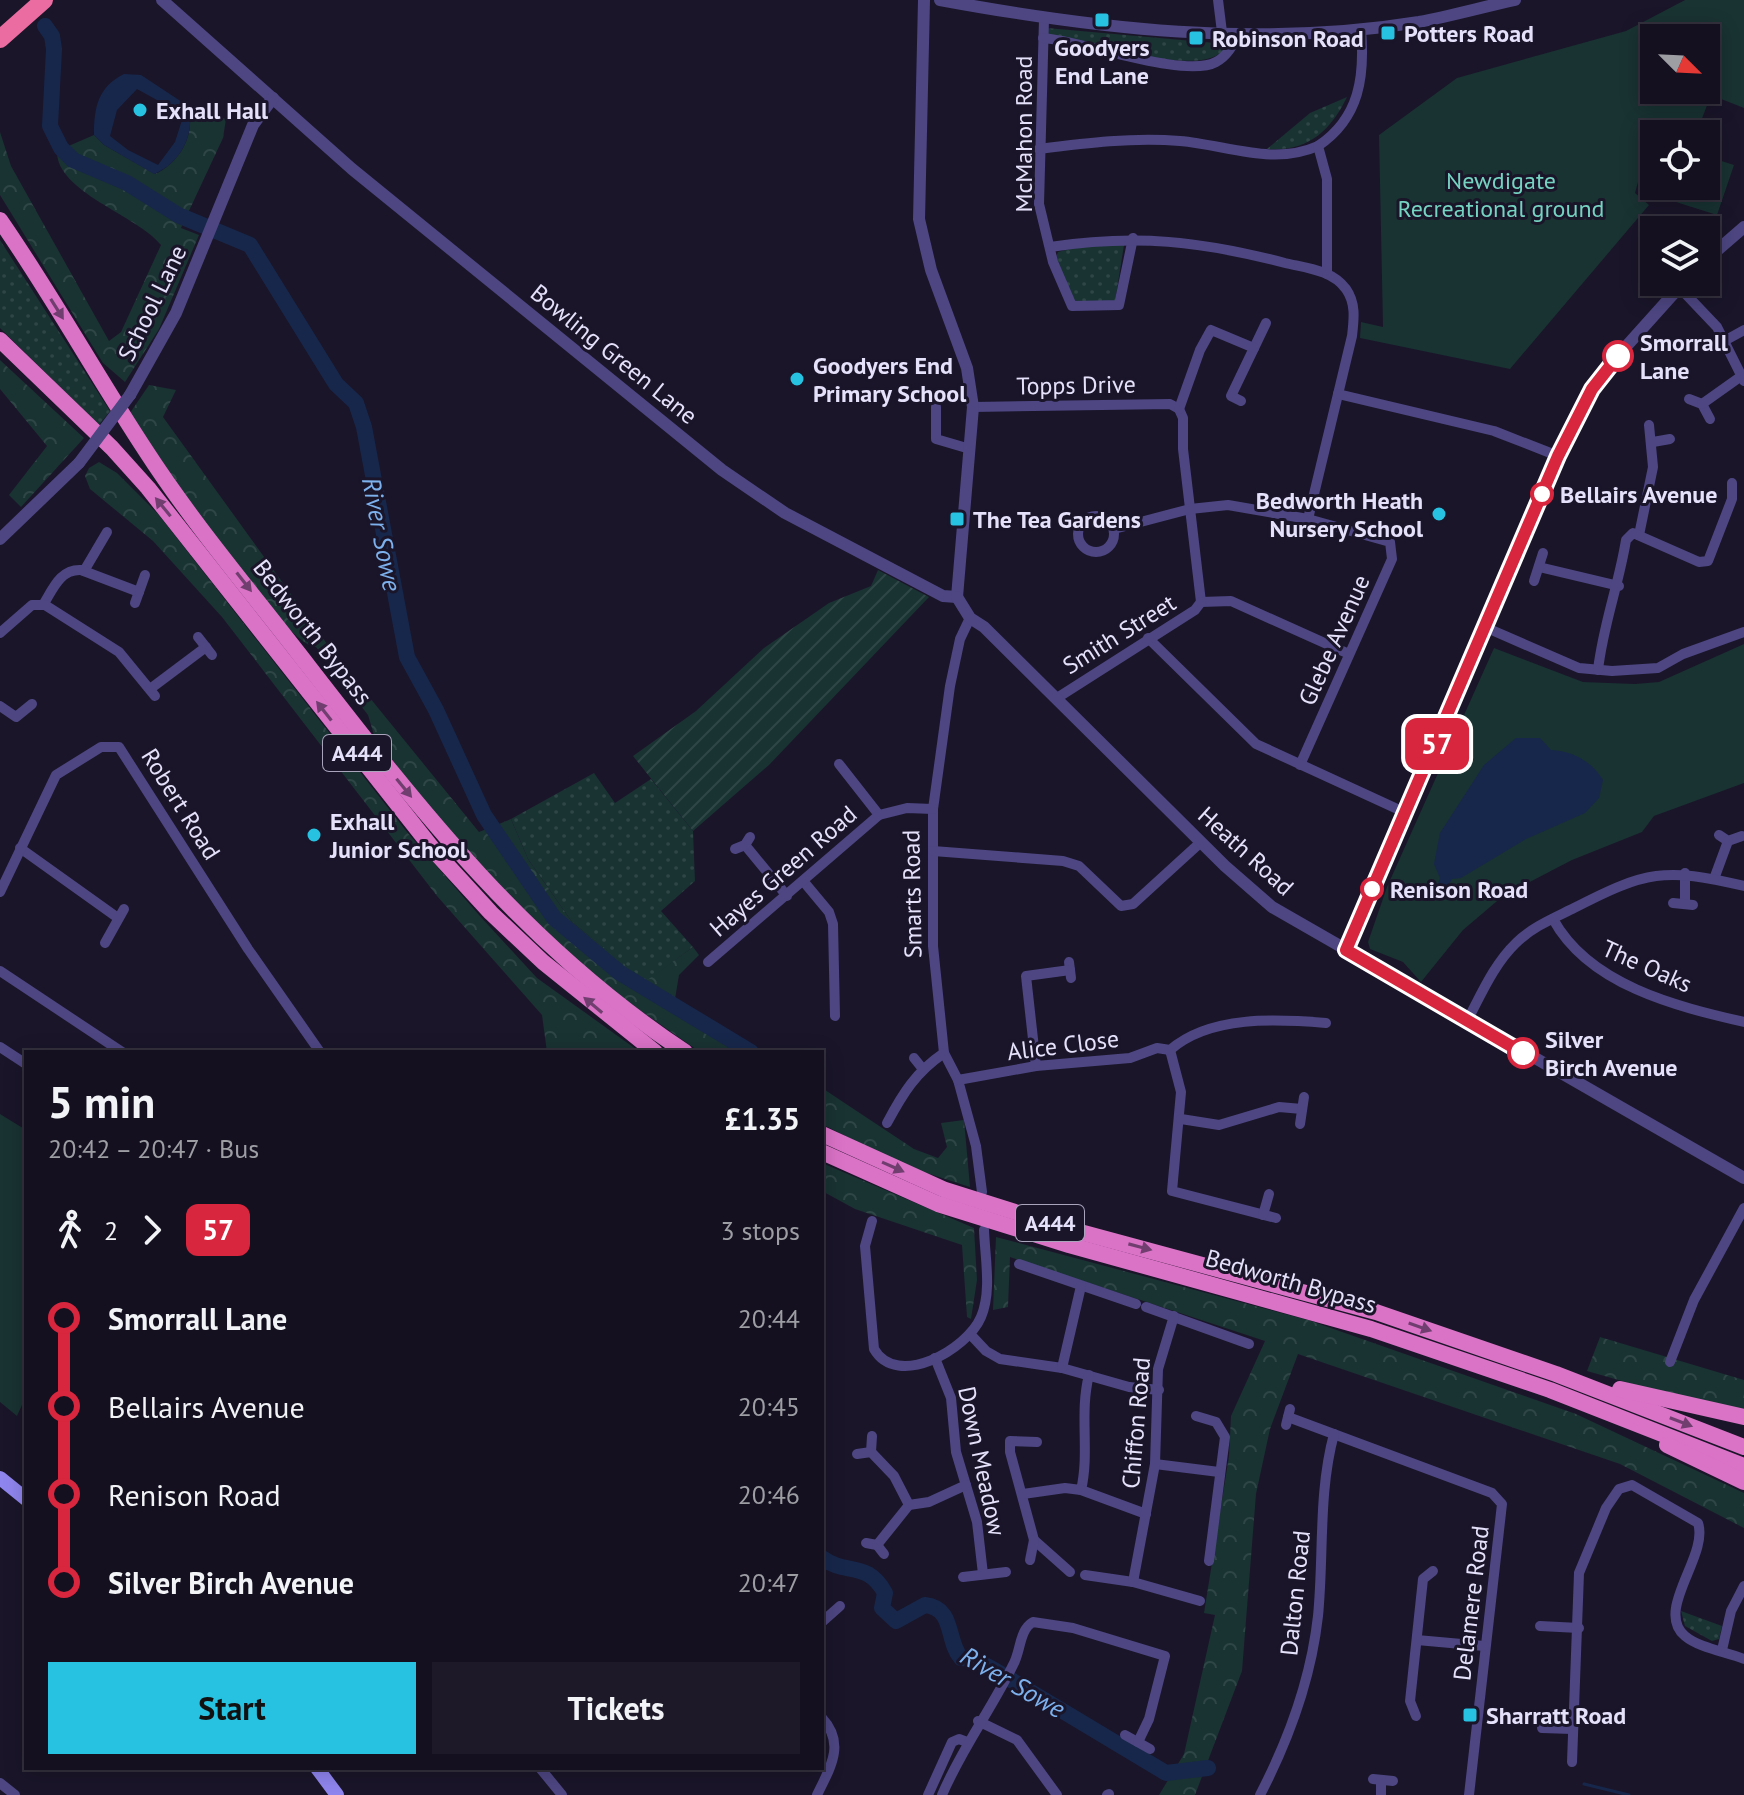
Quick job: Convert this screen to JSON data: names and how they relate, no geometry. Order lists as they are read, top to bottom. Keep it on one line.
{"streets":{"highway":["Bedworth Bypass","A444"],"street":["McMahon Road","School Lane","Bowling Green Lane","Topps Drive","Smith Street","Glebe Avenue","Robert Road","Heath Road","Hayes Green Road","Smarts Road","The Oaks","Alice Close","Chiffon Road","Down Meadow","Dalton Road","Delamere Road"]},"crossings":[["School Lane","Bowling Green Lane"],["Smith Street","Heath Road"],["Heath Road","Smarts Road"],["Hayes Green Road","Smarts Road"],["Smarts Road","Alice Close"],["Dalton Road","Delamere Road"]],"water":["River Sowe"],"parks":["Newdigate Recreational ground"],"places":{"transit":["Goodyers End Lane","Potters Road","Robinson Road","The Tea Gardens","Sharratt Road"],"other":["Exhall Hall","Smorrall Lane","Goodyers End Primary School","Bellairs Avenue","Bedworth Heath Nursery School","Exhall Junior School","Renison Road","Silver Birch Avenue"]},"lines":["bus line 57"],"north":"bottom right","page":{"on_map":"57","heading":["5 min","20:42 – 20:47 · Bus","£1.35"],"legs":["2","57","3 stops"],"list":[{"name":"Smorrall Lane","value":"20:44"},{"name":"Bellairs Avenue","value":"20:45"},{"name":"Renison Road","value":"20:46"},{"name":"Silver Birch Avenue","value":"20:47"}],"buttons":["Start","Tickets"]}}
